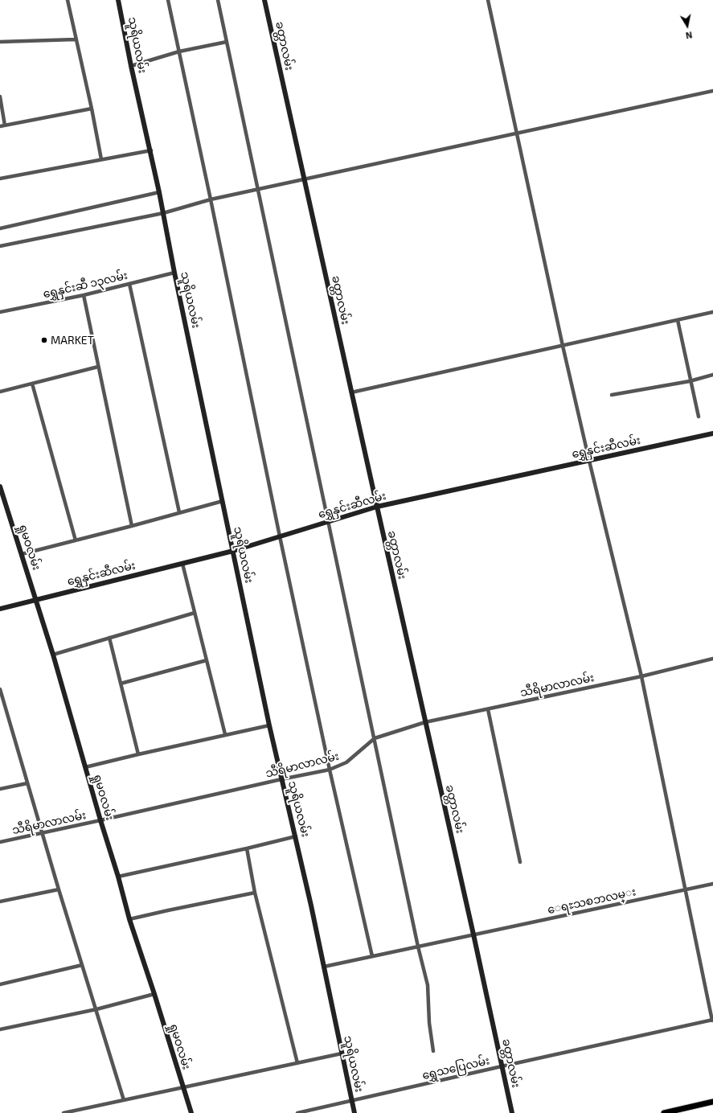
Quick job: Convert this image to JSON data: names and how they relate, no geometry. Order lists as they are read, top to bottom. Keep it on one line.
{"streets":{"street":["သူရိယလမ်း","ခတ္တာလမ်း","ရွှေနှင်းဆီ ၁၃လမ်း","ရွှေနှင်းဆီလမ်း","ရှုမဝလမ်း","သီရိမာလာလမ်း","ေရႊသစၥာလမ္း","ရွှေသပြေလမ်း"]},"crossings":[["သူရိယလမ်း","ရွှေနှင်းဆီ ၁၃လမ်း"],["သူရိယလမ်း","ရွှေနှင်းဆီလမ်း"],["သူရိယလမ်း","သီရိမာလာလမ်း"],["သူရိယလမ်း","ေရႊသစၥာလမ္း"],["သူရိယလမ်း","ရွှေသပြေလမ်း"],["ခတ္တာလမ်း","ရွှေနှင်းဆီလမ်း"],["ခတ္တာလမ်း","သီရိမာလာလမ်း"],["ခတ္တာလမ်း","ေရႊသစၥာလမ္း"],["ခတ္တာလမ်း","ရွှေသပြေလမ်း"],["ရွှေနှင်းဆီလမ်း","ရှုမဝလမ်း"],["ရှုမဝလမ်း","သီရိမာလာလမ်း"]],"places":["MARKET"],"north":"bottom"}
